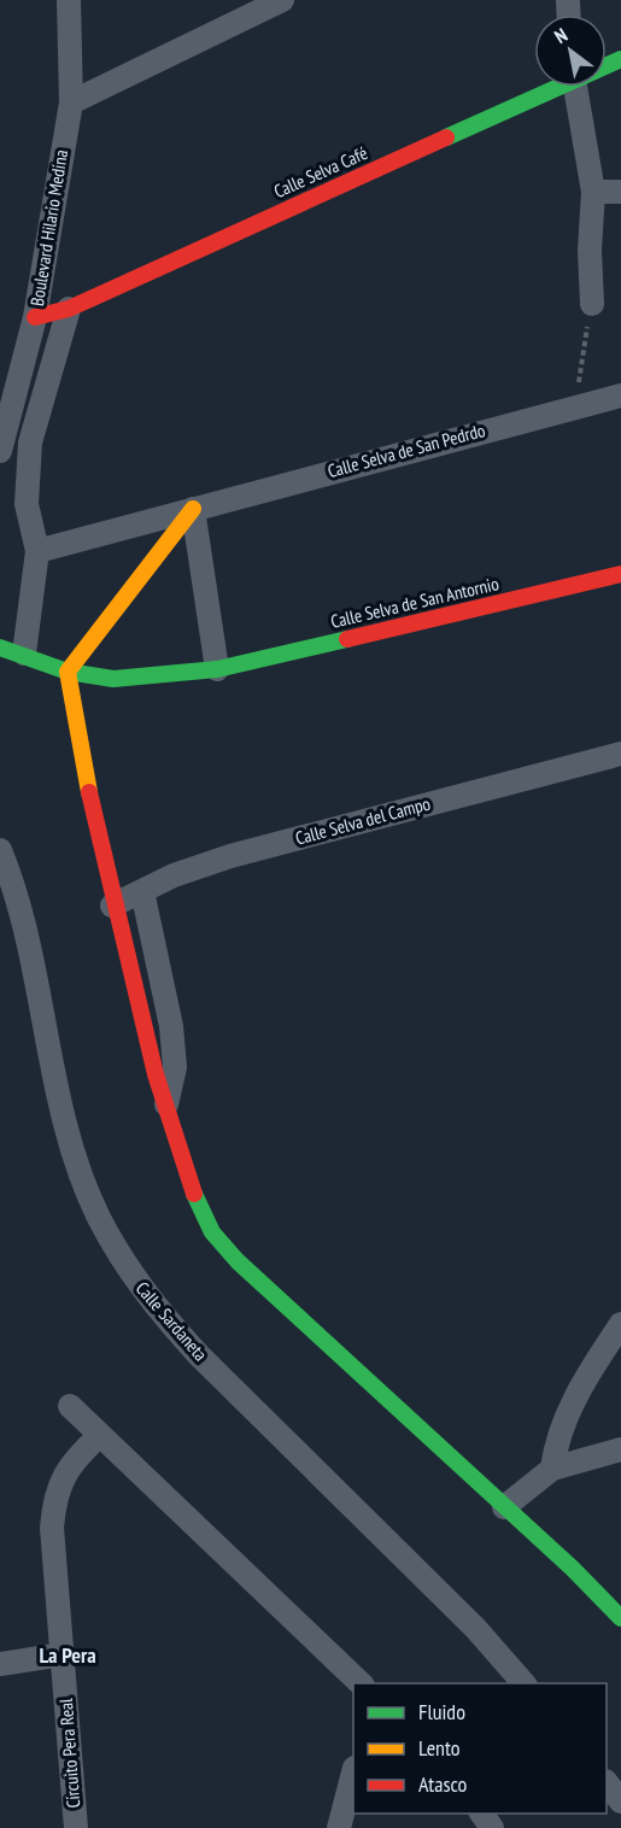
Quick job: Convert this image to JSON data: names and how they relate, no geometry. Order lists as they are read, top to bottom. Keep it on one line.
{"streets":{"street":["Calle Selva Café","Boulevard Hilario Medina","Calle Selva de San Pedrdo","Calle Selva de San Antornio","Calle Selva del Campo","Calle Sardaneta","Circuito Pera Real"]},"crossings":[["Calle Selva Café","Boulevard Hilario Medina"]],"districts":["La Pera"],"legend":["Fluido","Lento","Atasco"],"north":"top left"}
